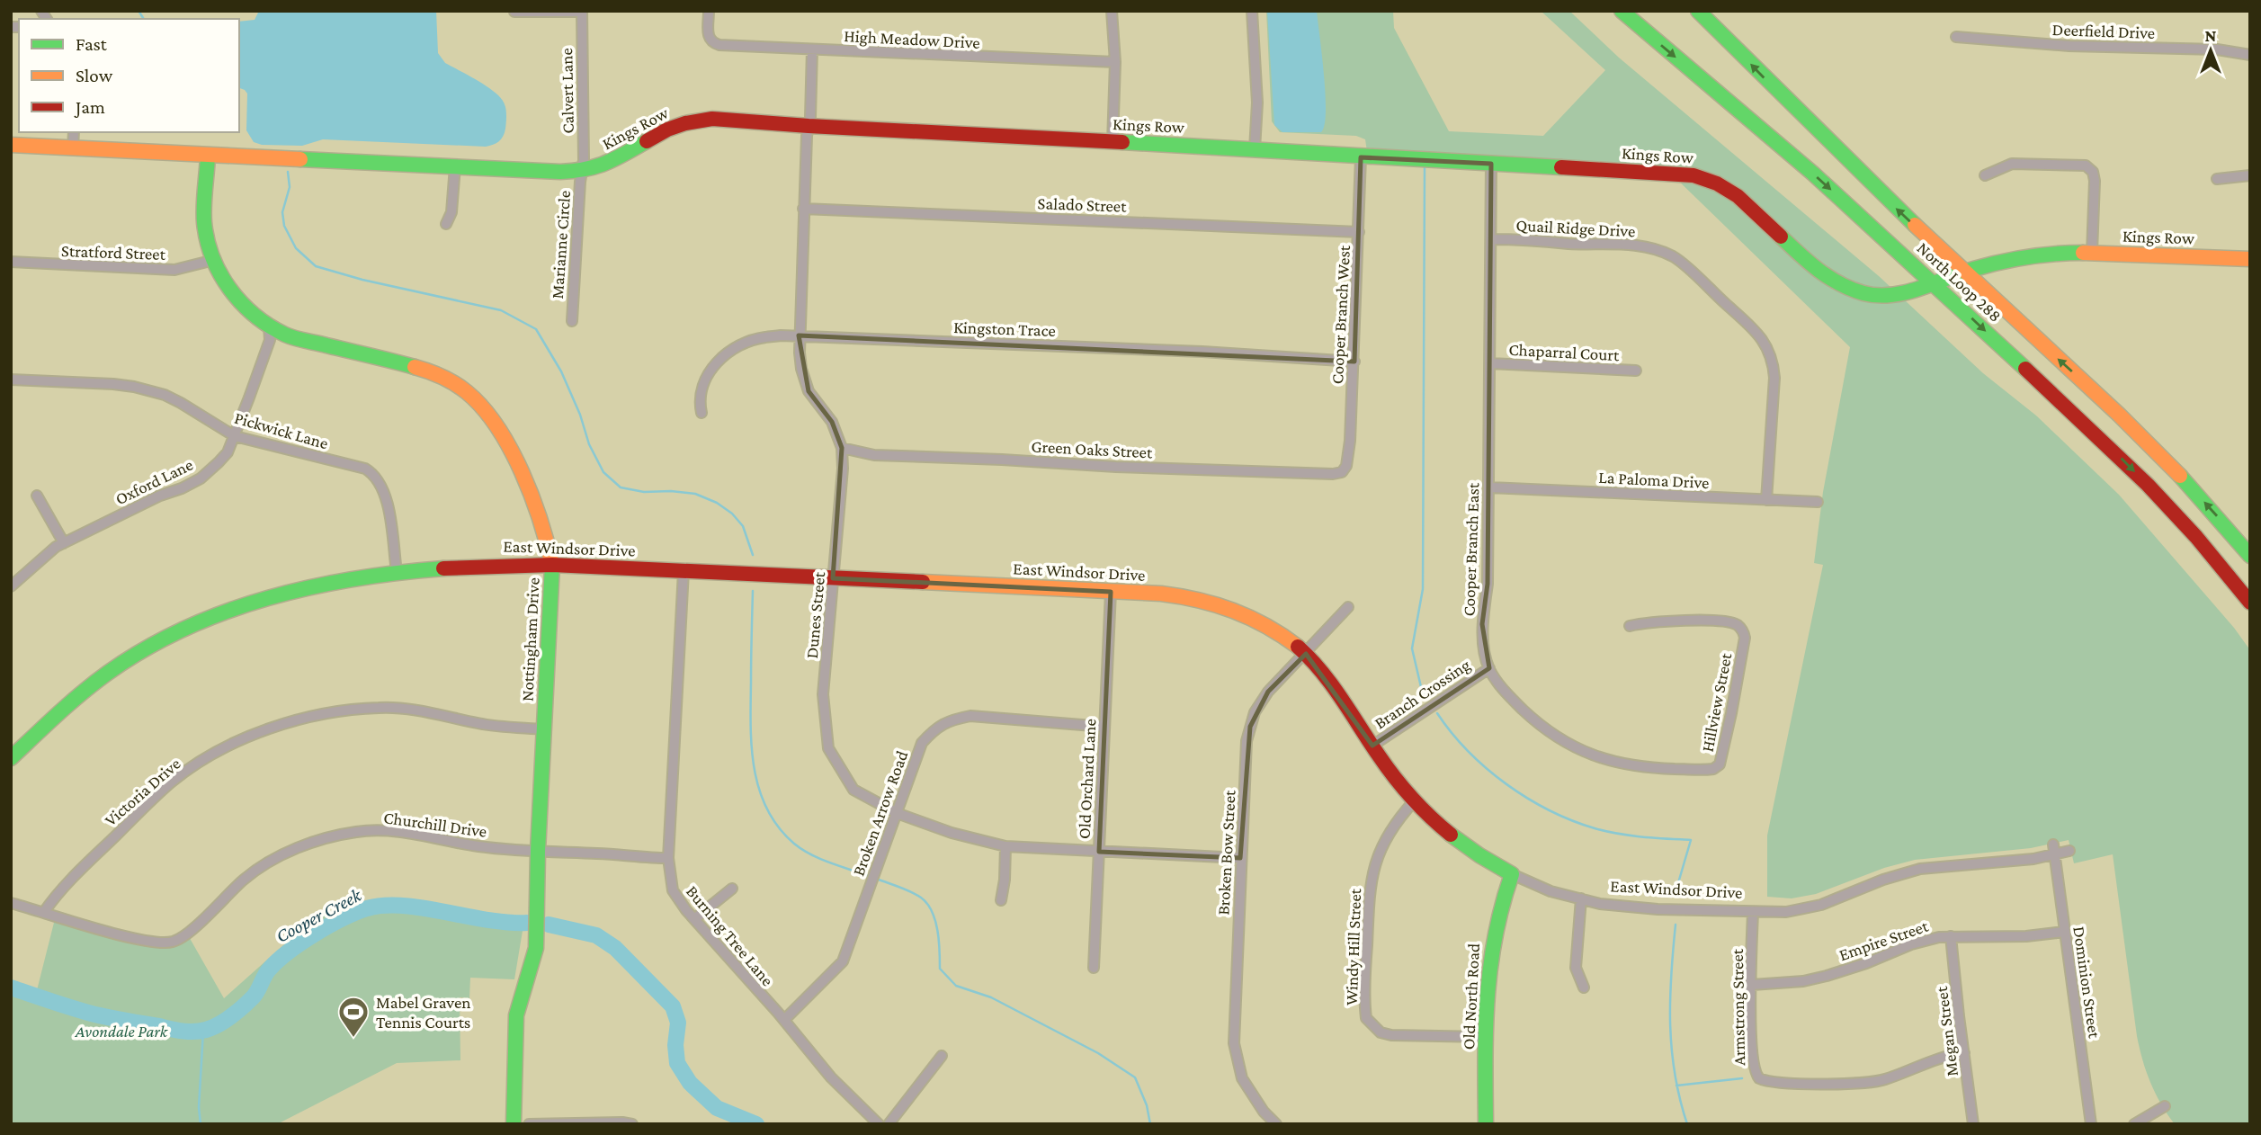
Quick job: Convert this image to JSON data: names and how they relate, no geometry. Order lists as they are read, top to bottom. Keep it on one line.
{"streets":{"main road":["Kings Row","North Loop 288","East Windsor Drive","Nottingham Drive","Old North Road"],"street":["Deerfield Drive","High Meadow Drive","Calvert Lane","Salado Street","Quail Ridge Drive","Marianne Circle","Stratford Street","Cooper Branch West","Kingston Trace","Chaparral Court","Pickwick Lane","Green Oaks Street","La Paloma Drive","Oxford Lane","Cooper Branch East","Dunes Street","Branch Crossing","Hillview Street","Old Orchard Lane","Victoria Drive","Broken Arrow Road","Churchill Drive","Broken Bow Street","Burning Tree Lane","Empire Street","Windy Hill Street","Dominion Street","Armstrong Street","Megan Street"]},"crossings":[["High Meadow Drive","Dunes Street"],["Calvert Lane","Kings Row"],["Calvert Lane","Marianne Circle"],["Kings Row","Marianne Circle"],["Kings Row","North Loop 288"],["Kings Row","Cooper Branch West"],["Kings Row","Cooper Branch East"],["Kings Row","Dunes Street"],["Kings Row","Nottingham Drive"],["Salado Street","Cooper Branch West"],["Salado Street","Dunes Street"],["Quail Ridge Drive","La Paloma Drive"],["Quail Ridge Drive","Cooper Branch East"],["Stratford Street","Nottingham Drive"],["Cooper Branch West","Kingston Trace"],["Cooper Branch West","Green Oaks Street"],["Kingston Trace","Dunes Street"],["Chaparral Court","Cooper Branch East"],["Pickwick Lane","Oxford Lane"],["Pickwick Lane","East Windsor Drive"],["Green Oaks Street","Dunes Street"],["La Paloma Drive","Cooper Branch East"],["Oxford Lane","Nottingham Drive"],["East Windsor Drive","Dunes Street"],["East Windsor Drive","Nottingham Drive"],["East Windsor Drive","Branch Crossing"],["East Windsor Drive","Old Orchard Lane"],["East Windsor Drive","Broken Bow Street"],["East Windsor Drive","Burning Tree Lane"],["East Windsor Drive","Windy Hill Street"],["East Windsor Drive","Dominion Street"],["East Windsor Drive","Old North Road"],["East Windsor Drive","Armstrong Street"],["Cooper Branch East","Branch Crossing"],["Cooper Branch East","Hillview Street"],["Dunes Street","Old Orchard Lane"],["Dunes Street","Broken Arrow Road"],["Dunes Street","Broken Bow Street"],["Nottingham Drive","Victoria Drive"],["Nottingham Drive","Churchill Drive"],["Old Orchard Lane","Broken Arrow Road"],["Victoria Drive","Churchill Drive"],["Broken Arrow Road","Burning Tree Lane"],["Churchill Drive","Burning Tree Lane"],["Empire Street","Dominion Street"],["Empire Street","Armstrong Street"],["Empire Street","Megan Street"],["Windy Hill Street","Old North Road"],["Armstrong Street","Megan Street"]],"water":["Cooper Creek"],"parks":["Avondale Park"],"places":{"sports":["Mabel Graven Tennis Courts"]},"legend":["Fast","Slow","Jam"],"north":"top"}
